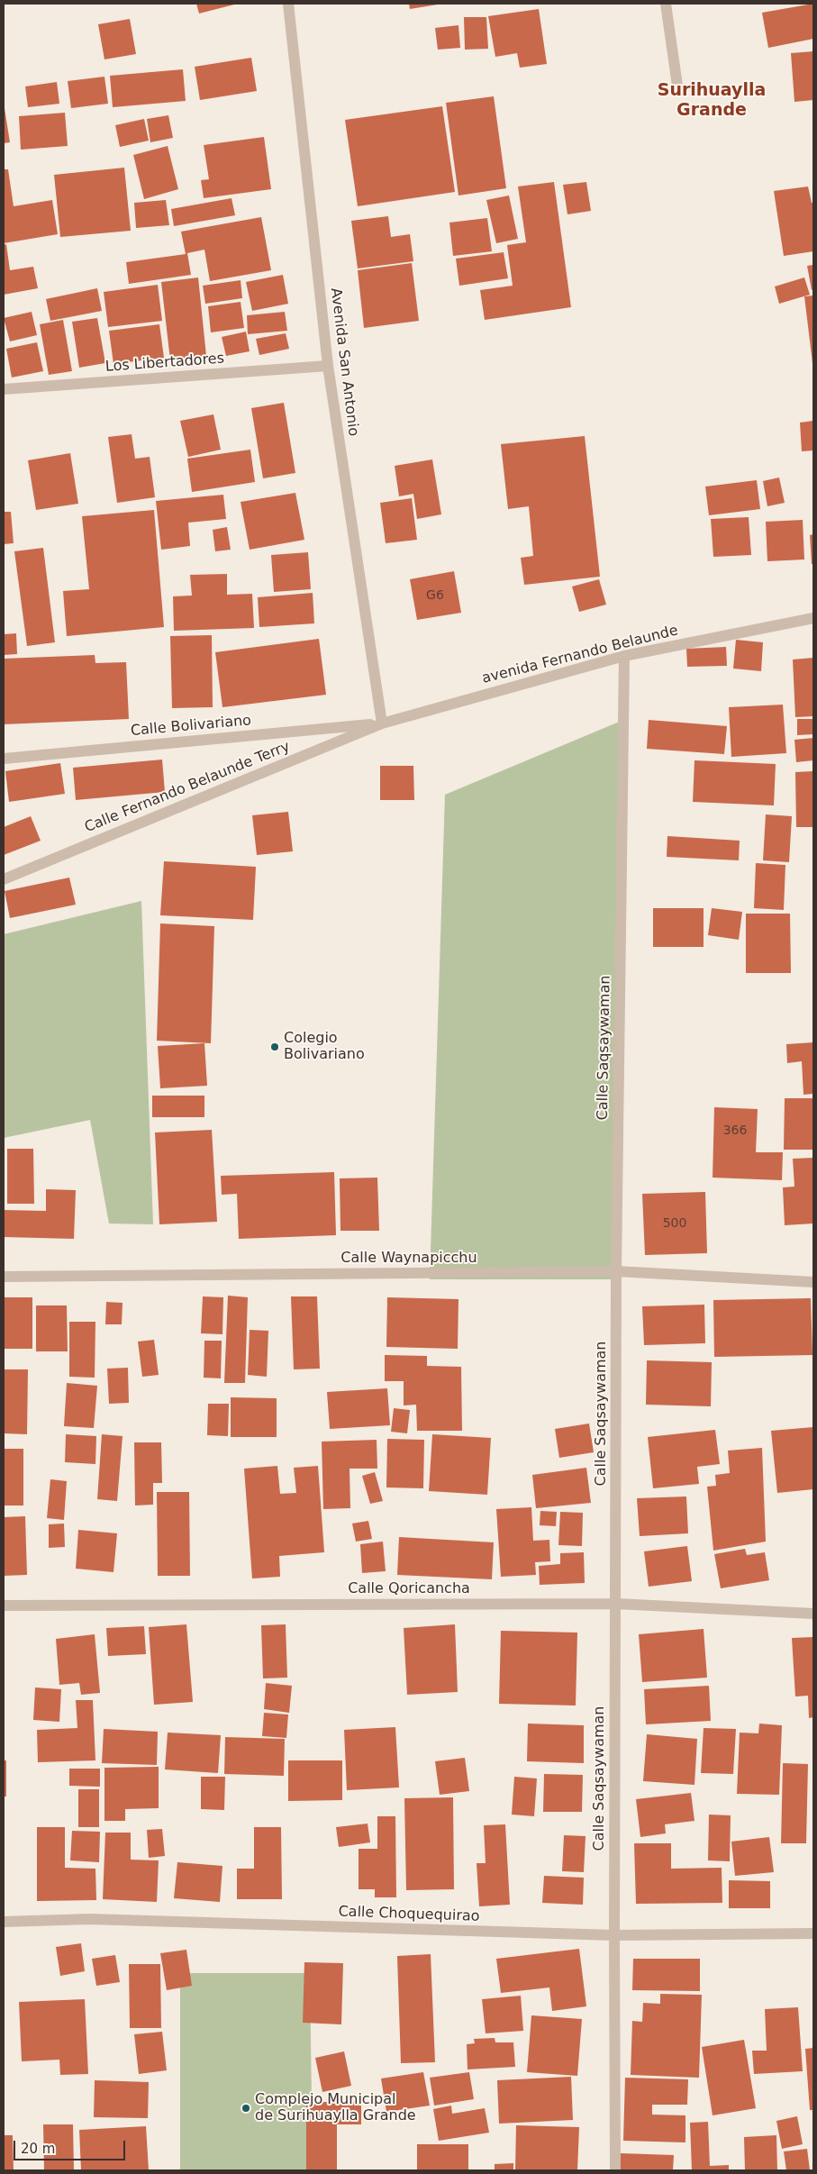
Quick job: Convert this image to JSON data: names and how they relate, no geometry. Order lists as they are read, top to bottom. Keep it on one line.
{"streets":{"street":["Avenida San Antonio","Los Libertadores","avenida Fernando Belaunde","Calle Bolivariano","Calle Fernando Belaunde Terry","Calle Saqsaywaman","Calle Waynapicchu","Calle Qoricancha","Calle Choquequirao"]},"crossings":[["Avenida San Antonio","Los Libertadores"],["Avenida San Antonio","avenida Fernando Belaunde"],["Avenida San Antonio","Calle Bolivariano"],["Avenida San Antonio","Calle Fernando Belaunde Terry"],["avenida Fernando Belaunde","Calle Bolivariano"],["avenida Fernando Belaunde","Calle Fernando Belaunde Terry"],["avenida Fernando Belaunde","Calle Saqsaywaman"],["Calle Bolivariano","Calle Fernando Belaunde Terry"],["Calle Saqsaywaman","Calle Waynapicchu"],["Calle Saqsaywaman","Calle Qoricancha"],["Calle Saqsaywaman","Calle Choquequirao"]],"districts":["Surihuaylla Grande"],"places":["Colegio Bolivariano","Complejo Municipal de Surihuaylla Grande"],"house_numbers":["G6","366","500"],"scale_bar":"20 m"}
